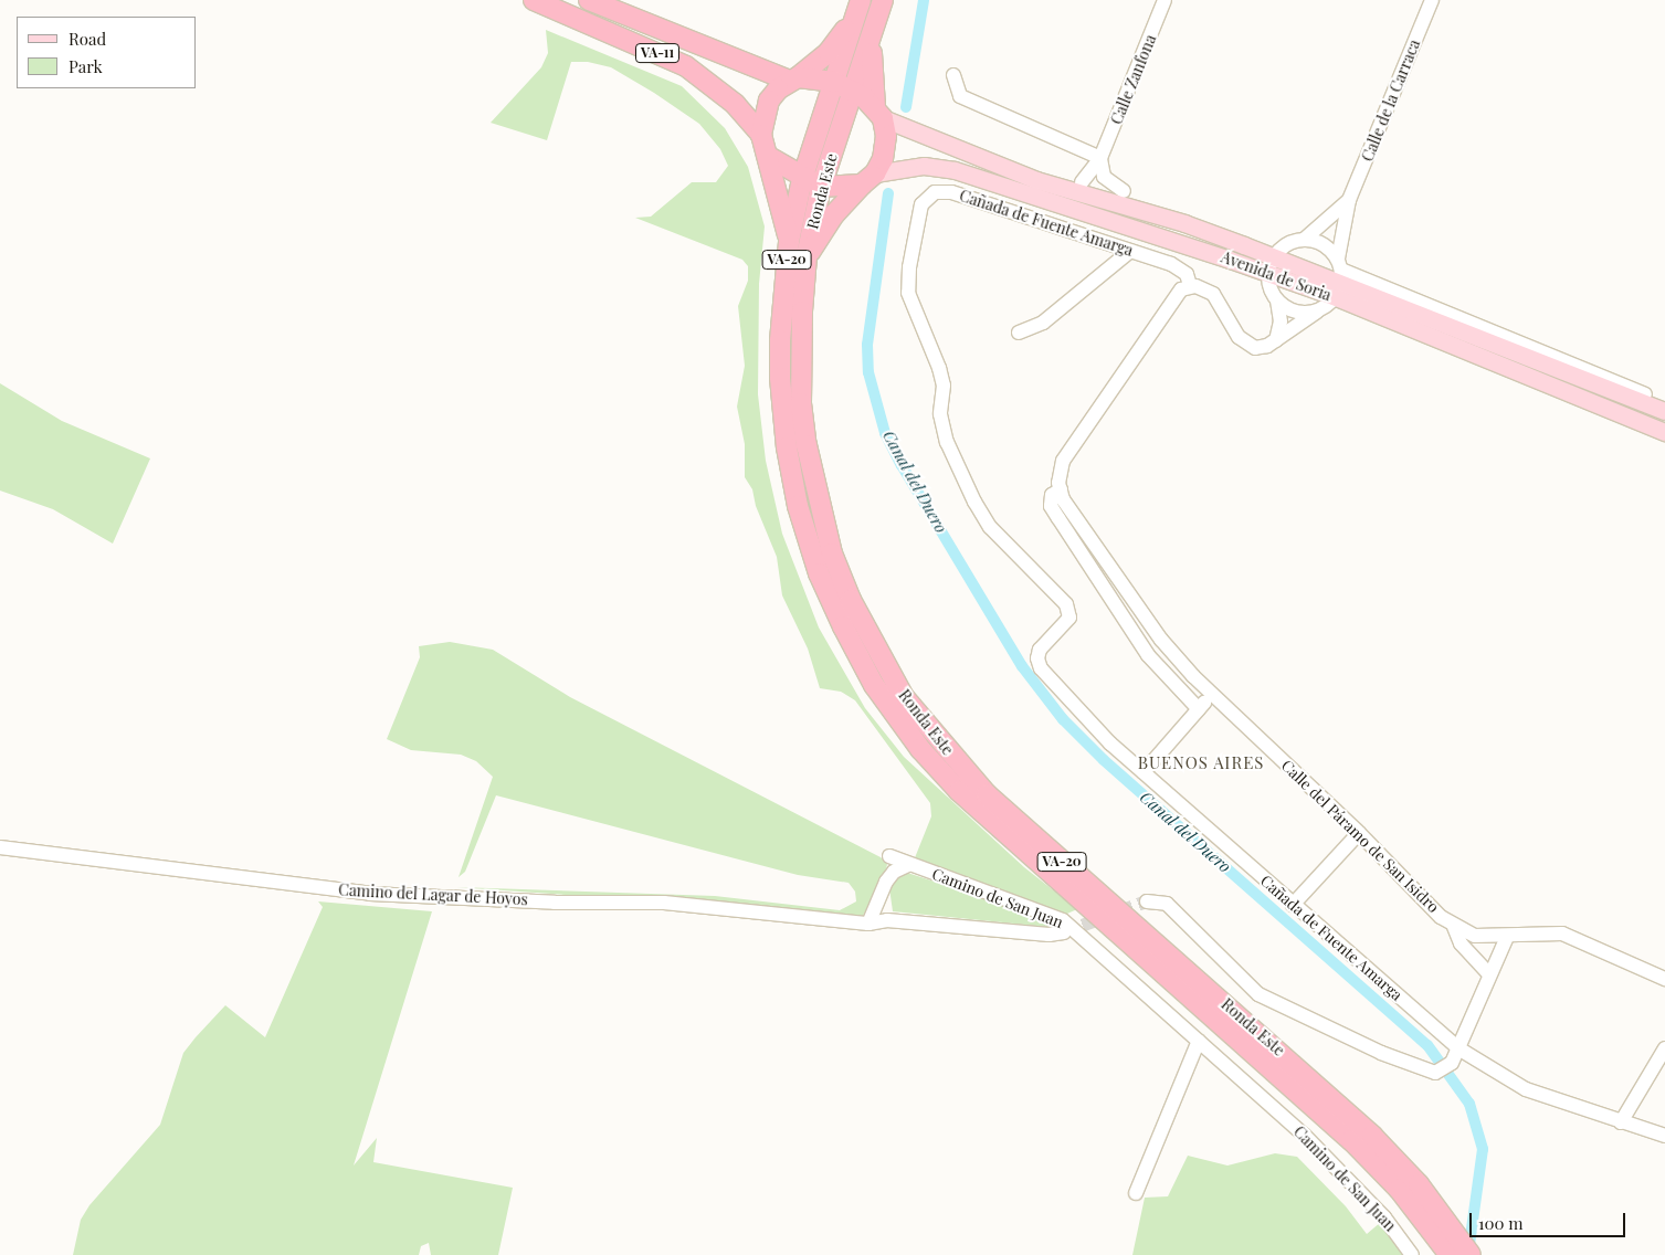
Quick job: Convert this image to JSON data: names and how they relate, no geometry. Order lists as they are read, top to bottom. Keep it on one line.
{"streets":{"highway":["VA-11","Ronda Este","VA-20"],"main road":["Avenida de Soria"],"street":["Calle Zanfona","Calle de la Carraca","Cañada de Fuente Amarga","Calle del Páramo de San Isidro","Camino del Lagar de Hoyos","Camino de San Juan"]},"crossings":[["VA-11","Ronda Este"],["Calle de la Carraca","Avenida de Soria"],["Cañada de Fuente Amarga","Calle del Páramo de San Isidro"]],"districts":["BUENOS AIRES"],"water":["Canal del Duero"],"legend":["Road","Park"],"scale_bar":"100 m"}
